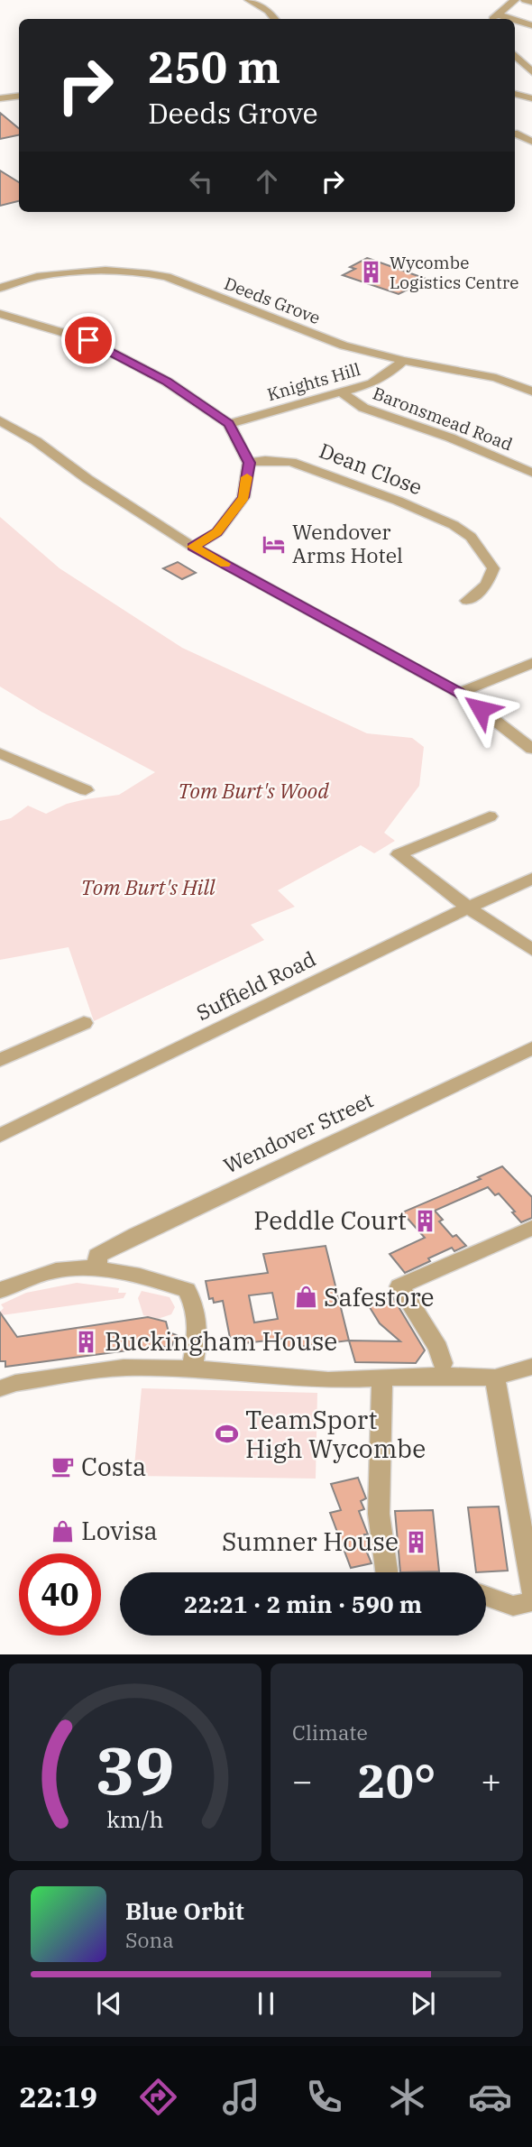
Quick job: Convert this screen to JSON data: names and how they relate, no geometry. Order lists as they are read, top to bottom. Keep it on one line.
{"streets":{"street":["Deeds Grove","Knights Hill","Baronsmead Road","Dean Close","Suffield Road","Wendover Street"]},"crossings":[["Deeds Grove","Knights Hill"],["Knights Hill","Baronsmead Road"]],"parks":["Tom Burt's Wood","Tom Burt's Hill"],"places":{"building":["Wycombe Logistics Centre","Peddle Court","Buckingham House","Sumner House"],"hotel":["Wendover Arms Hotel"],"shop":["Safestore","Lovisa"],"sports":["TeamSport High Wycombe"],"cafe":["Costa"]},"page":{"turn":["250 m","Deeds Grove"],"limit":"40","trip":"22:21 · 2 min · 590 m","tile":"Climate","heat":["−","20°","+"],"song":["Blue Orbit","Sona"],"tabs":"22:19","gauge":["39","km/h"]}}
